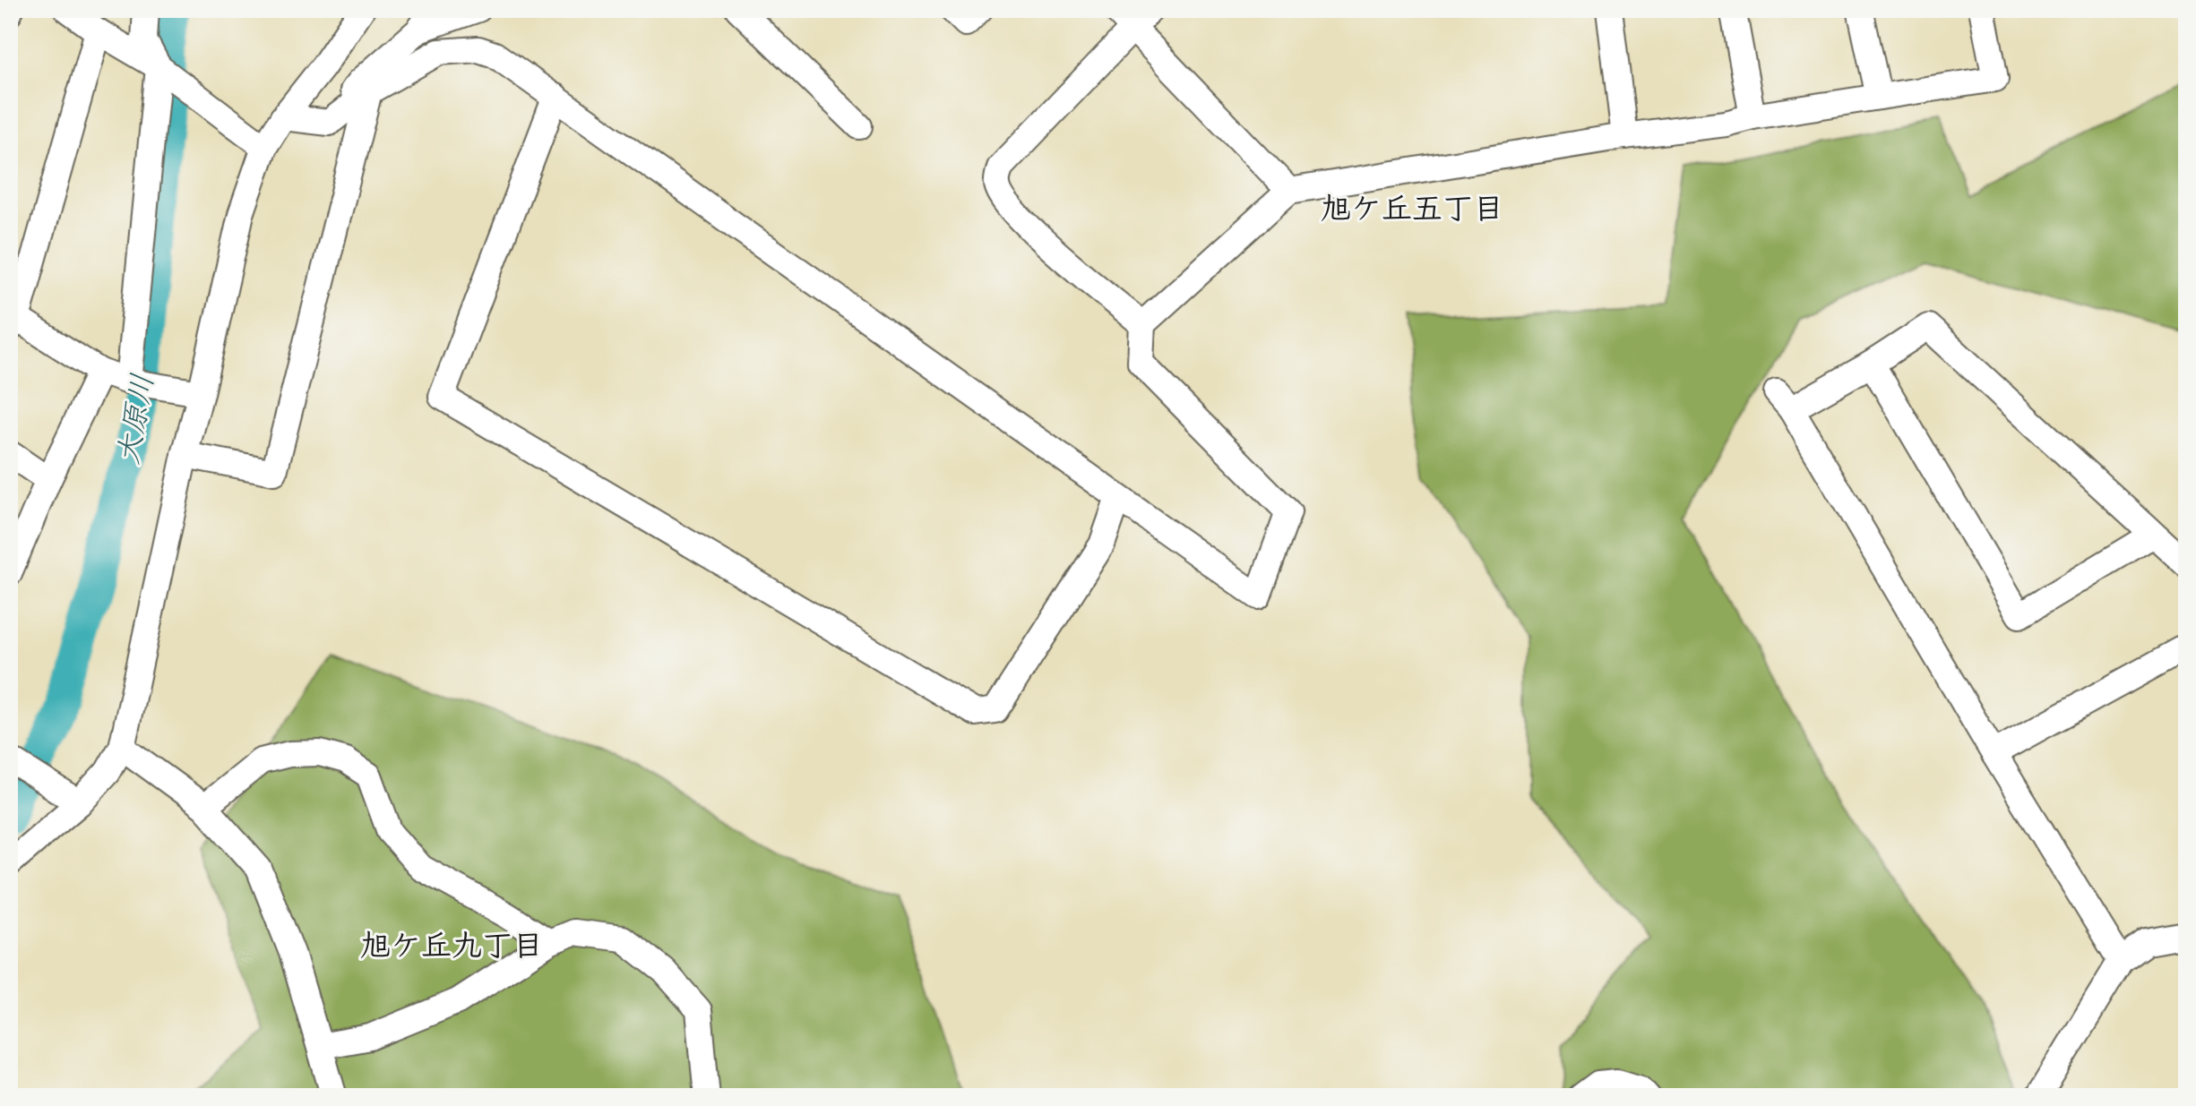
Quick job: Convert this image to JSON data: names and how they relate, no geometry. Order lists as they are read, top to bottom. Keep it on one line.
{"districts":["旭ケ丘五丁目","旭ケ丘九丁目"],"water":["大原川"]}
